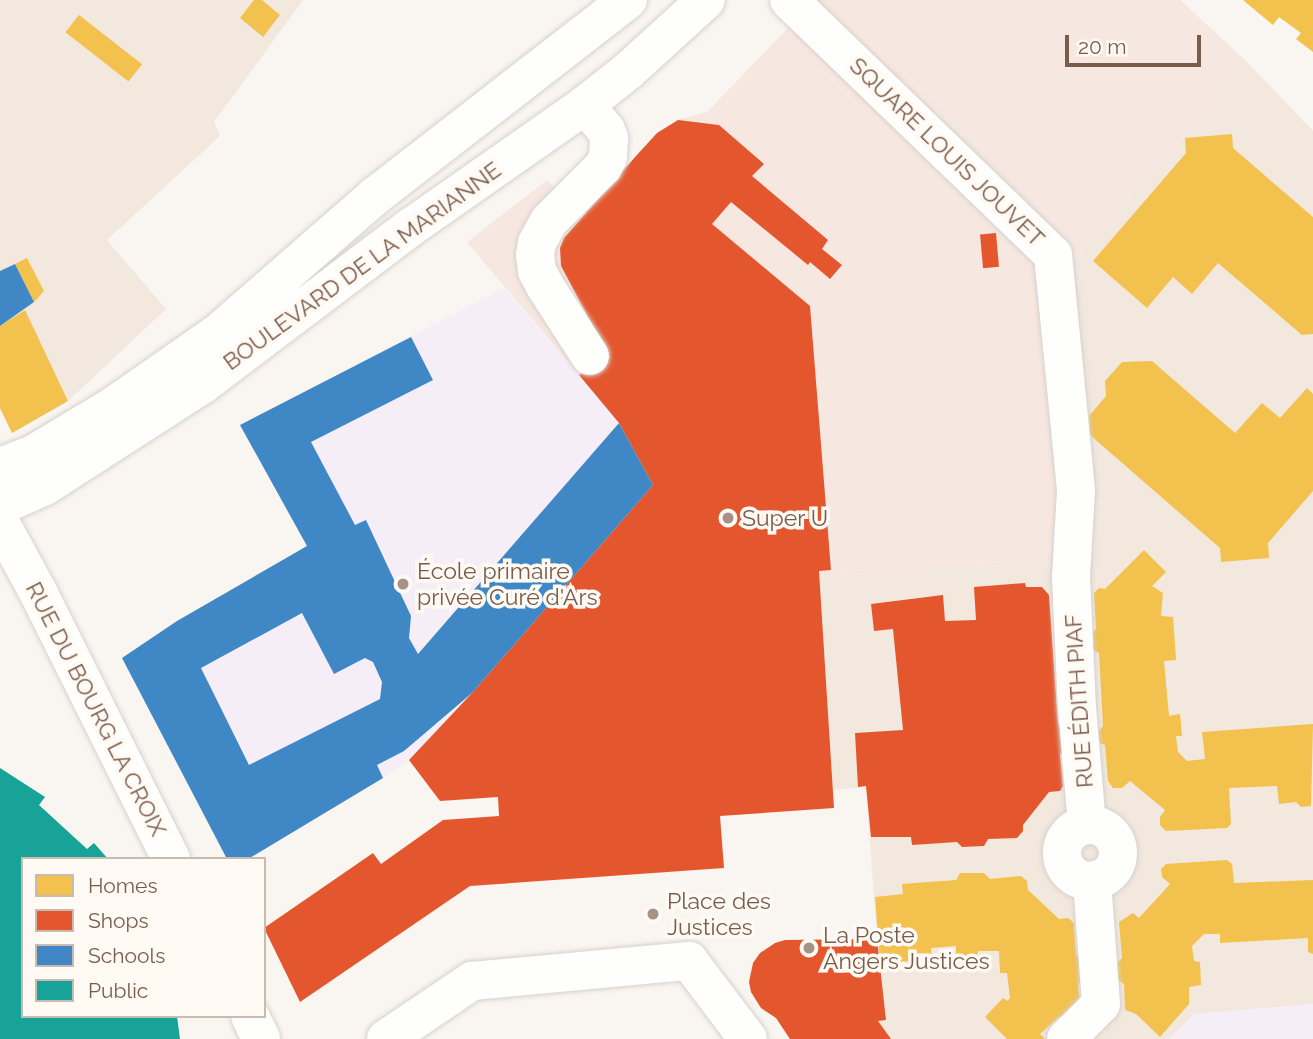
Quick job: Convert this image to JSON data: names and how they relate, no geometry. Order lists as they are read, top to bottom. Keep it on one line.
{"streets":{"street":["SQUARE LOUIS JOUVET","BOULEVARD DE LA MARIANNE","RUE ÉDITH PIAF","RUE DU BOURG LA CROIX"]},"crossings":[["SQUARE LOUIS JOUVET","RUE ÉDITH PIAF"]],"places":["Super U","École primaire privée Curé d'Ars","Place des Justices","La Poste Angers Justices"],"legend":["Homes","Shops","Schools","Public"],"scale_bar":"20 m"}
